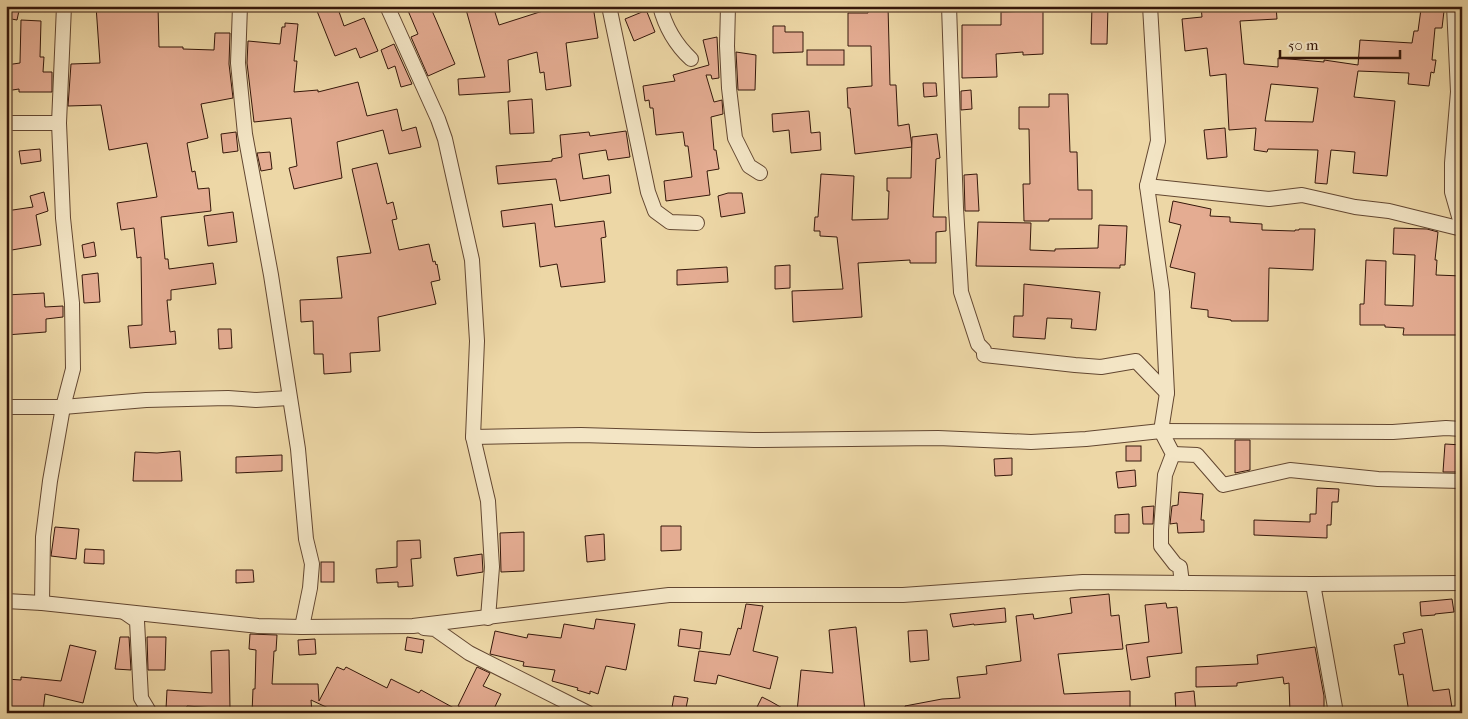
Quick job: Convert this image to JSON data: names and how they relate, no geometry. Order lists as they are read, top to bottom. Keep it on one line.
{"scale_bar":"50 m"}
